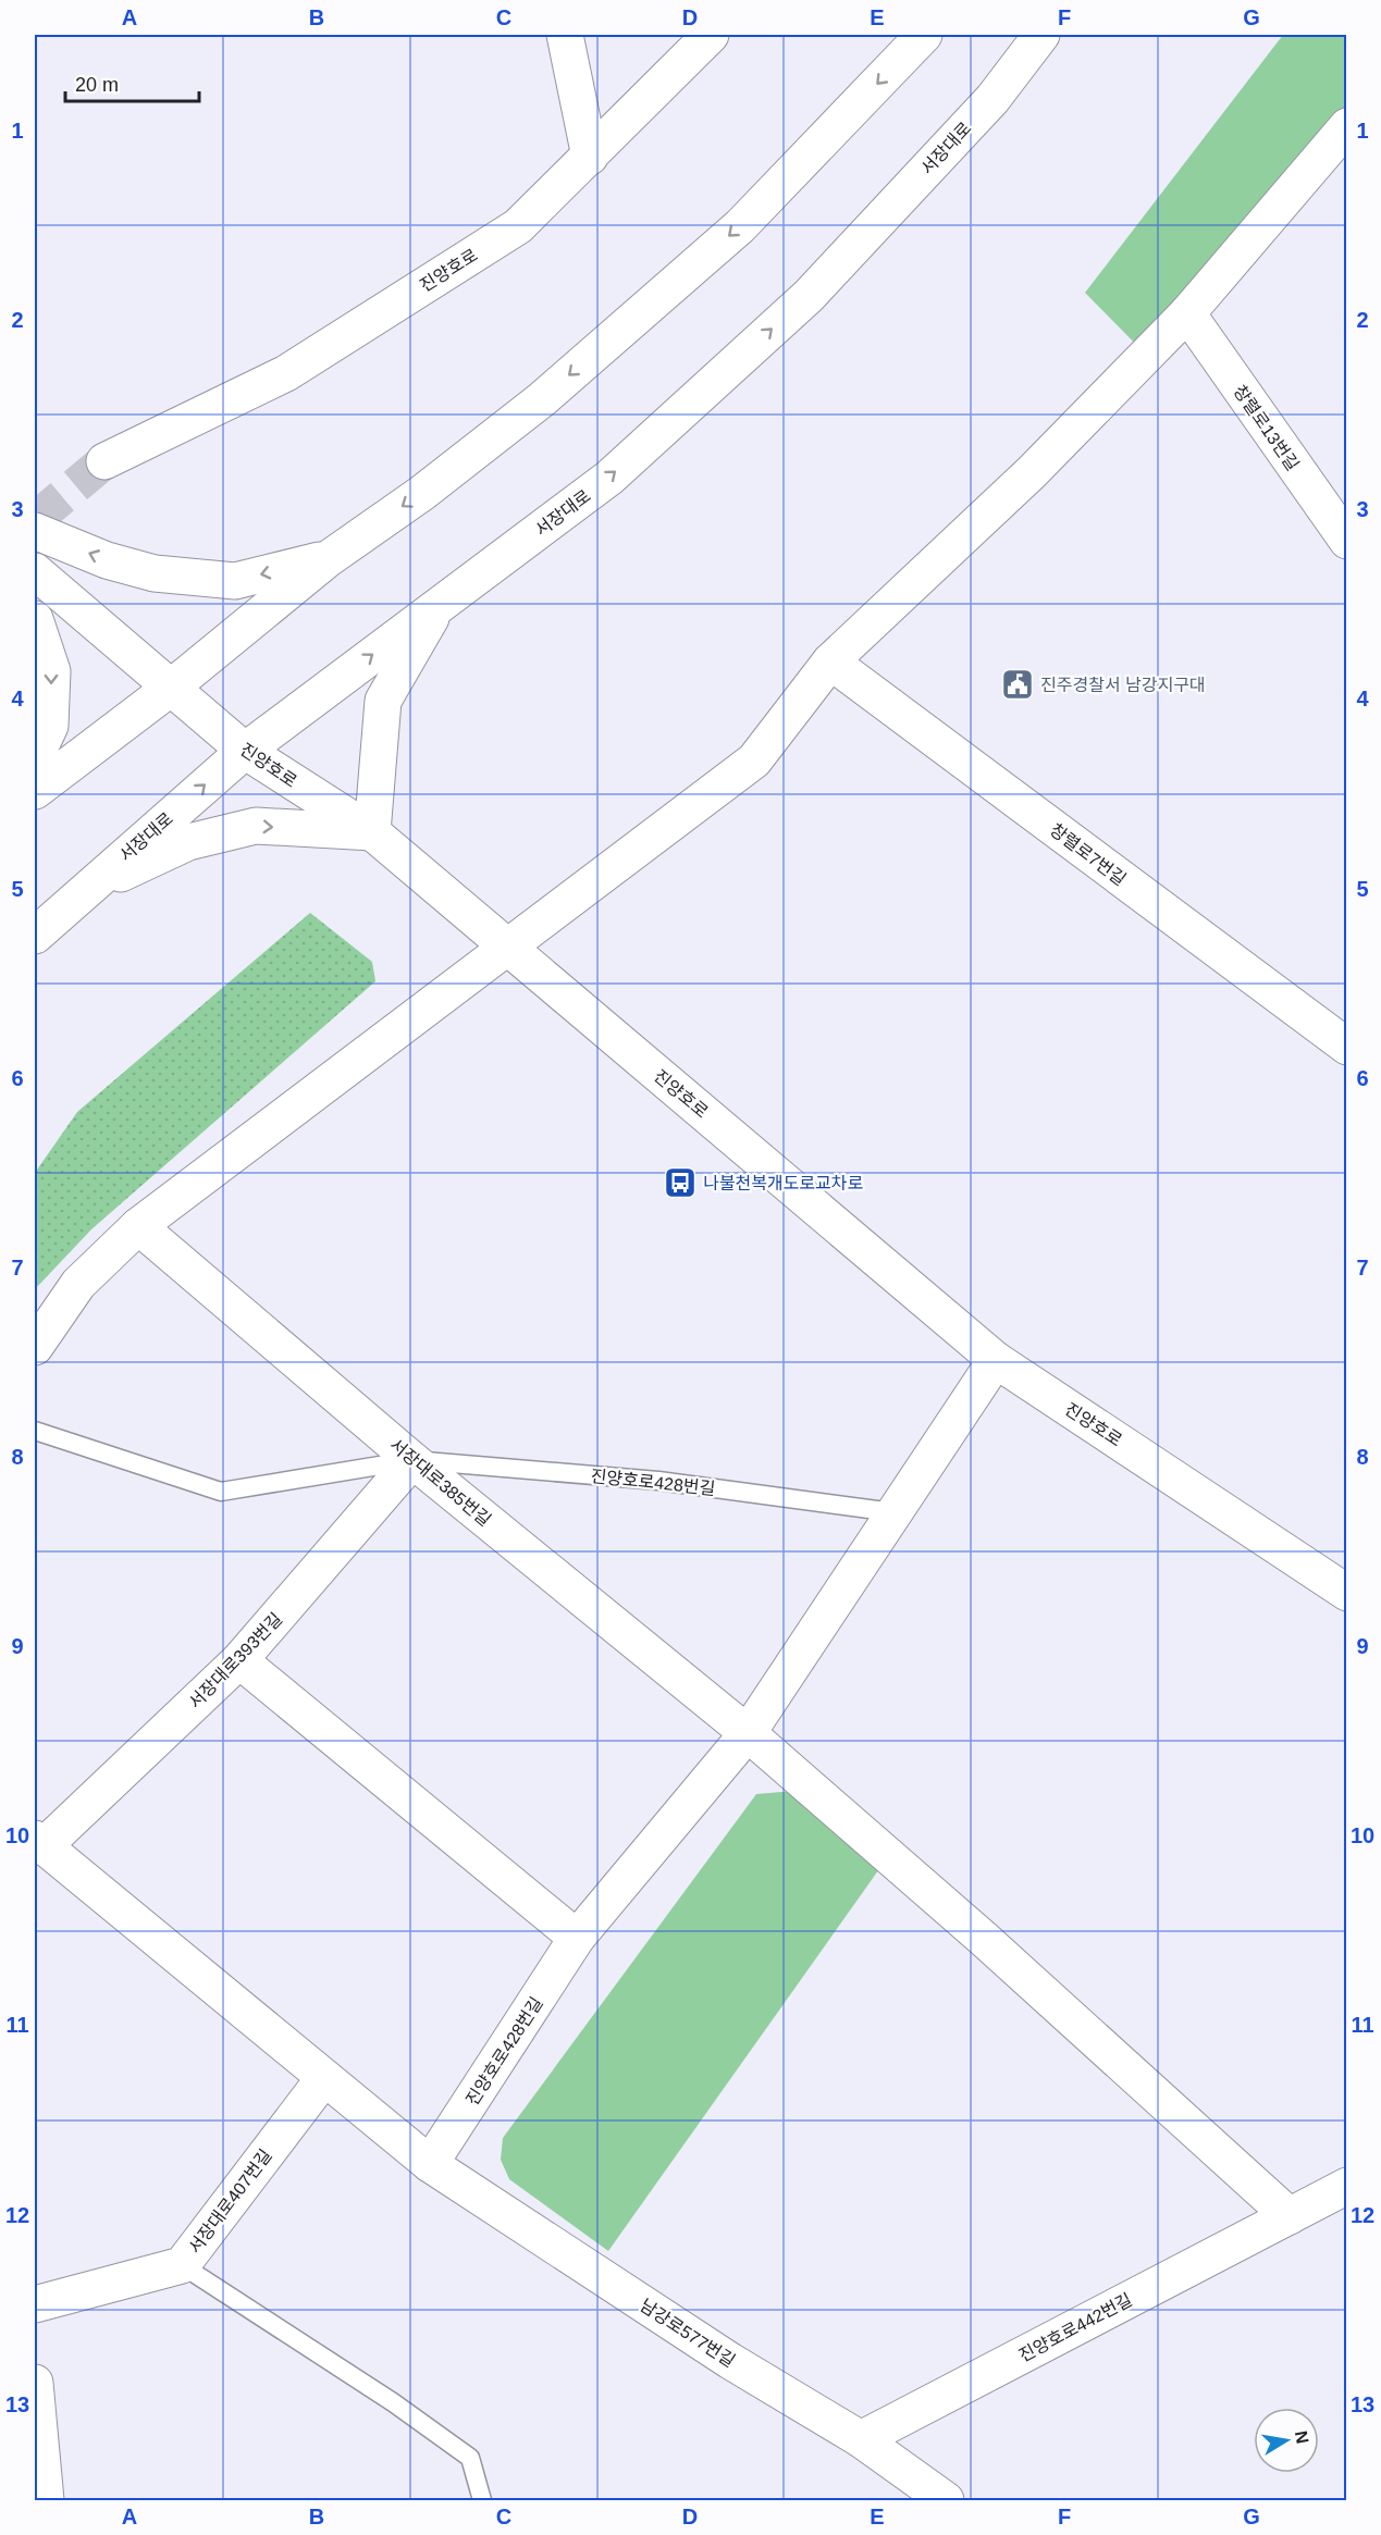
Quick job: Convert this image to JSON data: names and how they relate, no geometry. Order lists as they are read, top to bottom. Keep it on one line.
{"streets":{"street":["서장대로","진양호로","창렬로13번길","창렬로7번길","서장대로385번길","진양호로428번길","서장대로393번길","서장대로407번길","진양호로442번길","남강로577번길"]},"crossings":[["서장대로","진양호로"],["진양호로","진양호로428번길"],["서장대로385번길","진양호로428번길"],["서장대로385번길","서장대로393번길"],["진양호로428번길","서장대로393번길"],["진양호로428번길","남강로577번길"],["서장대로393번길","서장대로407번길"],["서장대로393번길","남강로577번길"],["진양호로442번길","남강로577번길"]],"places":{"public building":["진주경찰서 남강지구대"],"bus stop":["나불천복개도로교차로"]},"scale_bar":"20 m","north":"right","grid":{"columns":["A","B","C","D","E","F","G"],"rows":["1","2","3","4","5","6","7","8","9","10","11","12","13"]}}
